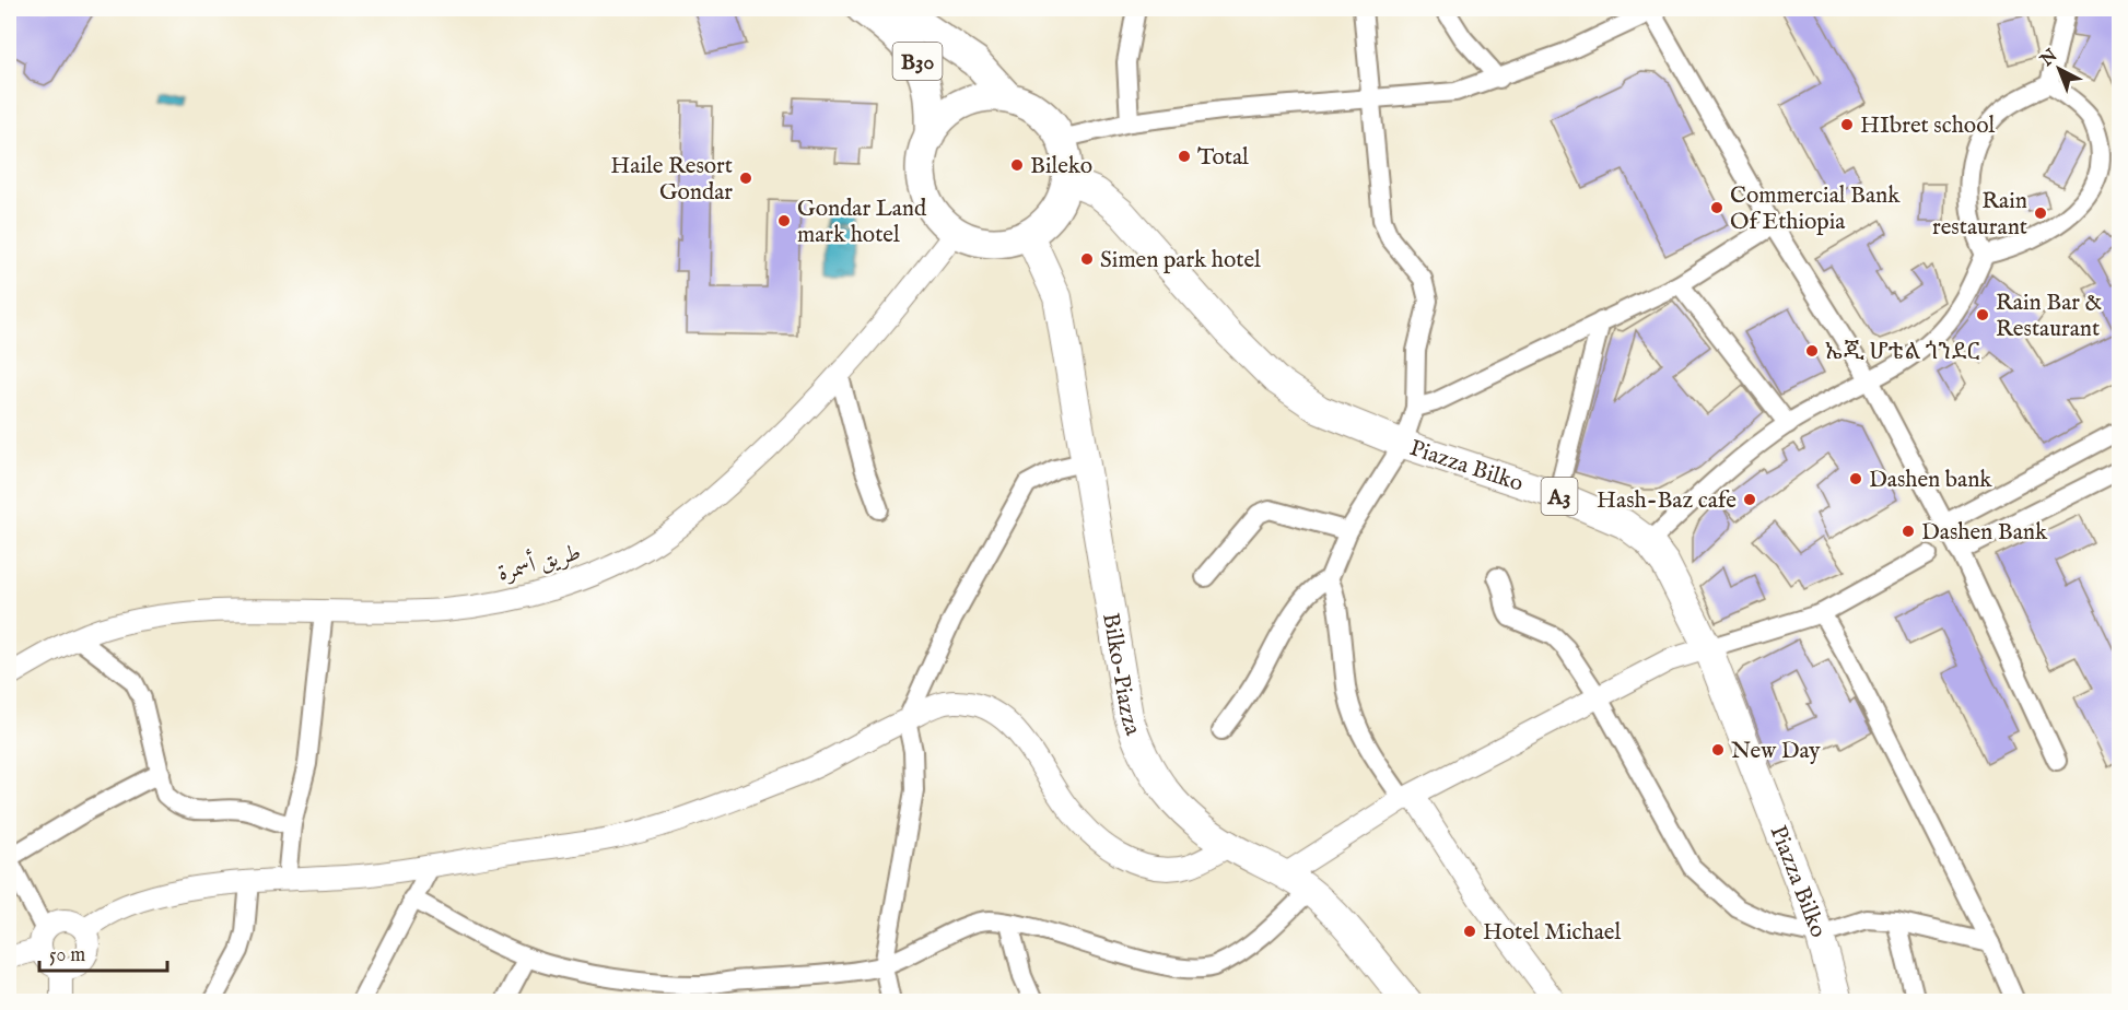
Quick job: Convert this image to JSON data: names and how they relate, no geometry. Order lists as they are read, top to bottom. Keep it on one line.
{"streets":{"highway":["B30"],"main road":["Piazza Bilko","A3","Bilko-Piazza"],"street":["طريق أسمرة"]},"crossings":[["B30","Piazza Bilko"],["B30","طريق أسمرة"],["B30","Bilko-Piazza"],["Piazza Bilko","طريق أسمرة"],["Piazza Bilko","Bilko-Piazza"],["طريق أسمرة","Bilko-Piazza"]],"places":["HIbret school","Total","Bileko","Haile Resort Gondar","Commercial Bank Of Ethiopia","Rain restaurant","Gondar Land mark hotel","Simen park hotel","Rain Bar & Restaurant","ኤጂ ሆቴል ጎንደር","Dashen bank","Hash-Baz cafe","Dashen Bank","New Day","Hotel Michael"],"scale_bar":"50 m","north":"top left"}
